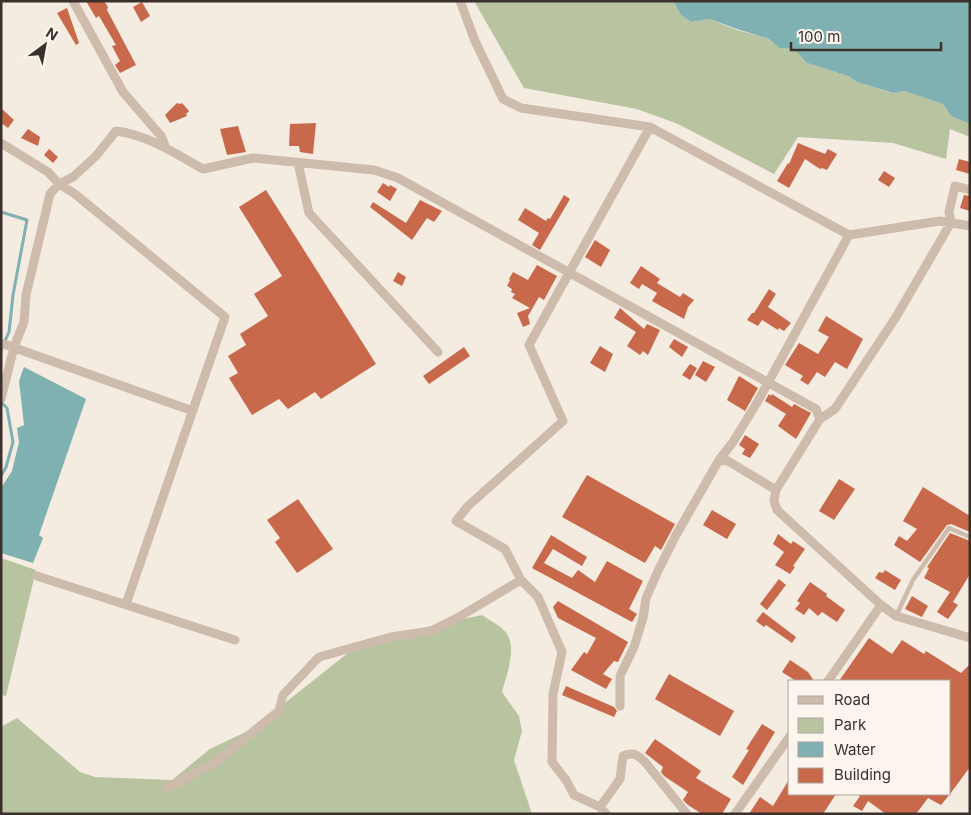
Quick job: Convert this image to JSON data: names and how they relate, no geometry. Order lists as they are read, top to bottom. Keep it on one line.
{"legend":["Road","Park","Water","Building"],"scale_bar":"100 m","north":"top right"}
